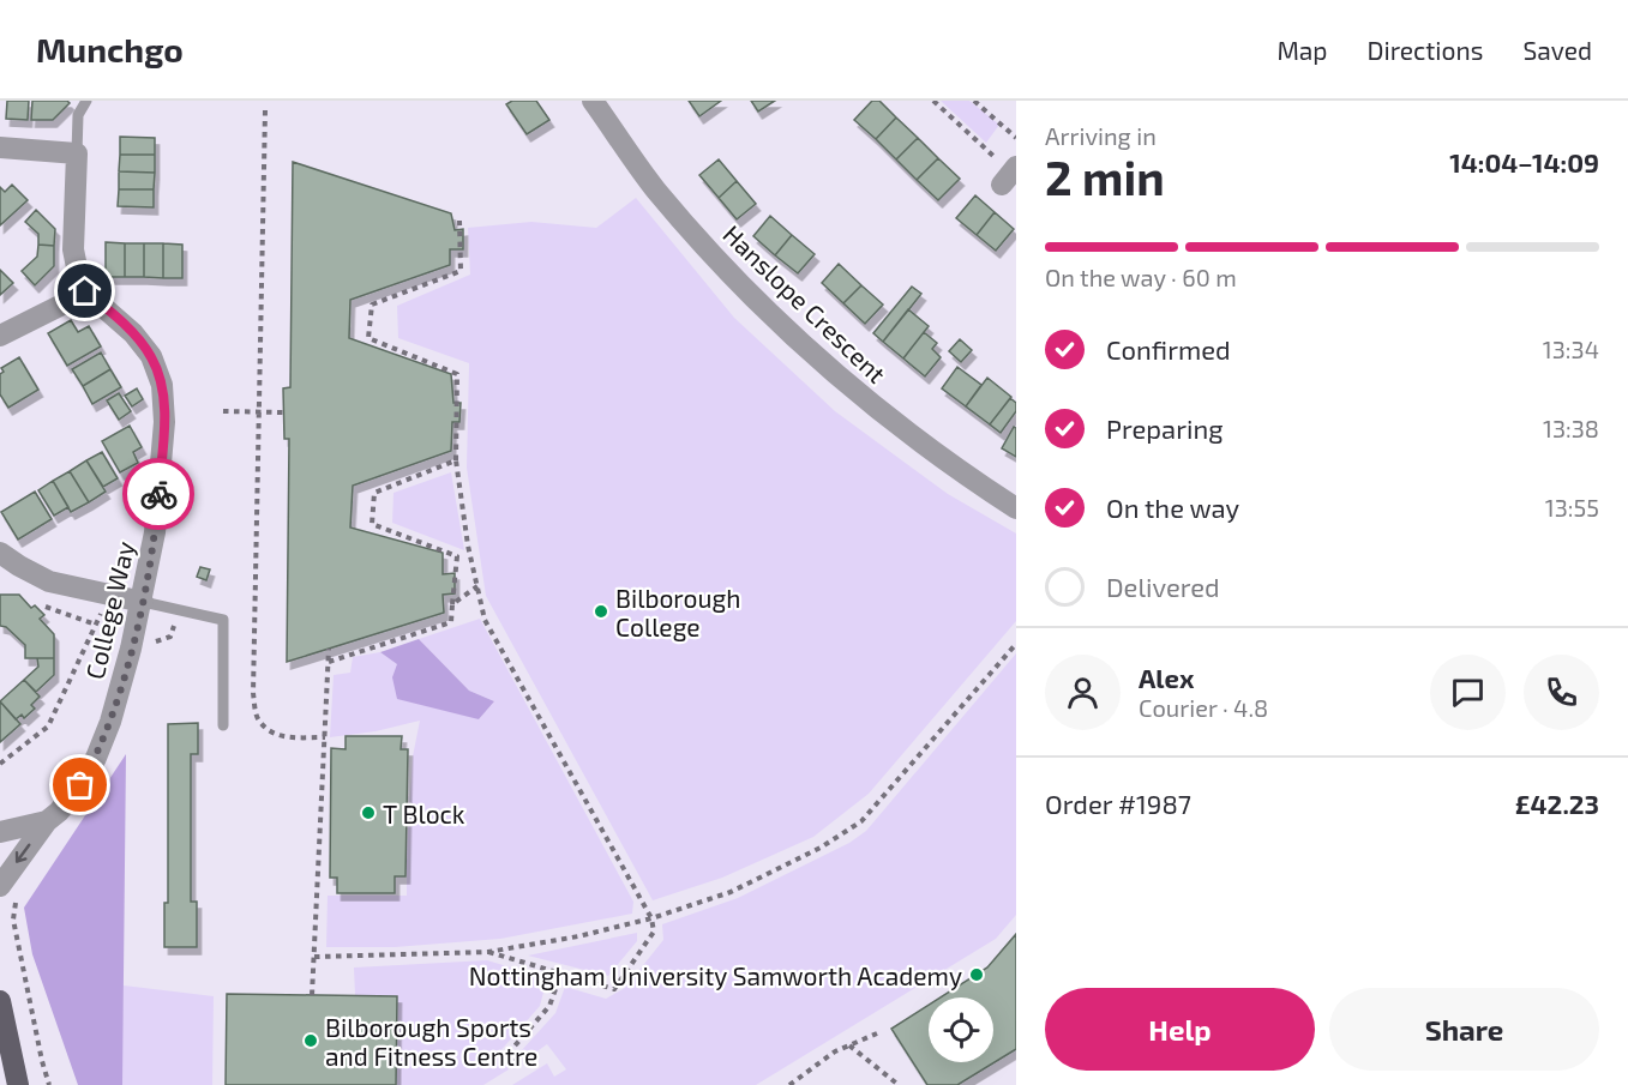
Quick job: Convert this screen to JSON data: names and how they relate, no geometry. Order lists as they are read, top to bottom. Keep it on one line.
{"streets":{"street":["Hanslope Crescent","College Way"]},"places":["Bilborough College","T Block","Nottingham University Samworth Academy","Bilborough Sports and Fitness Centre"],"page":{"header":"Munchgo","nav":["Map","Directions","Saved"],"heading":["2 min","Arriving in","14:04–14:09"],"panel":["Alex","Courier · 4.8","Order #1987","£42.23"],"bar":"On the way · 60 m","list":[["Confirmed","13:34"],["Preparing","13:38"],["On the way","13:55"],"Delivered"],"buttons":["Help","Share"]}}
